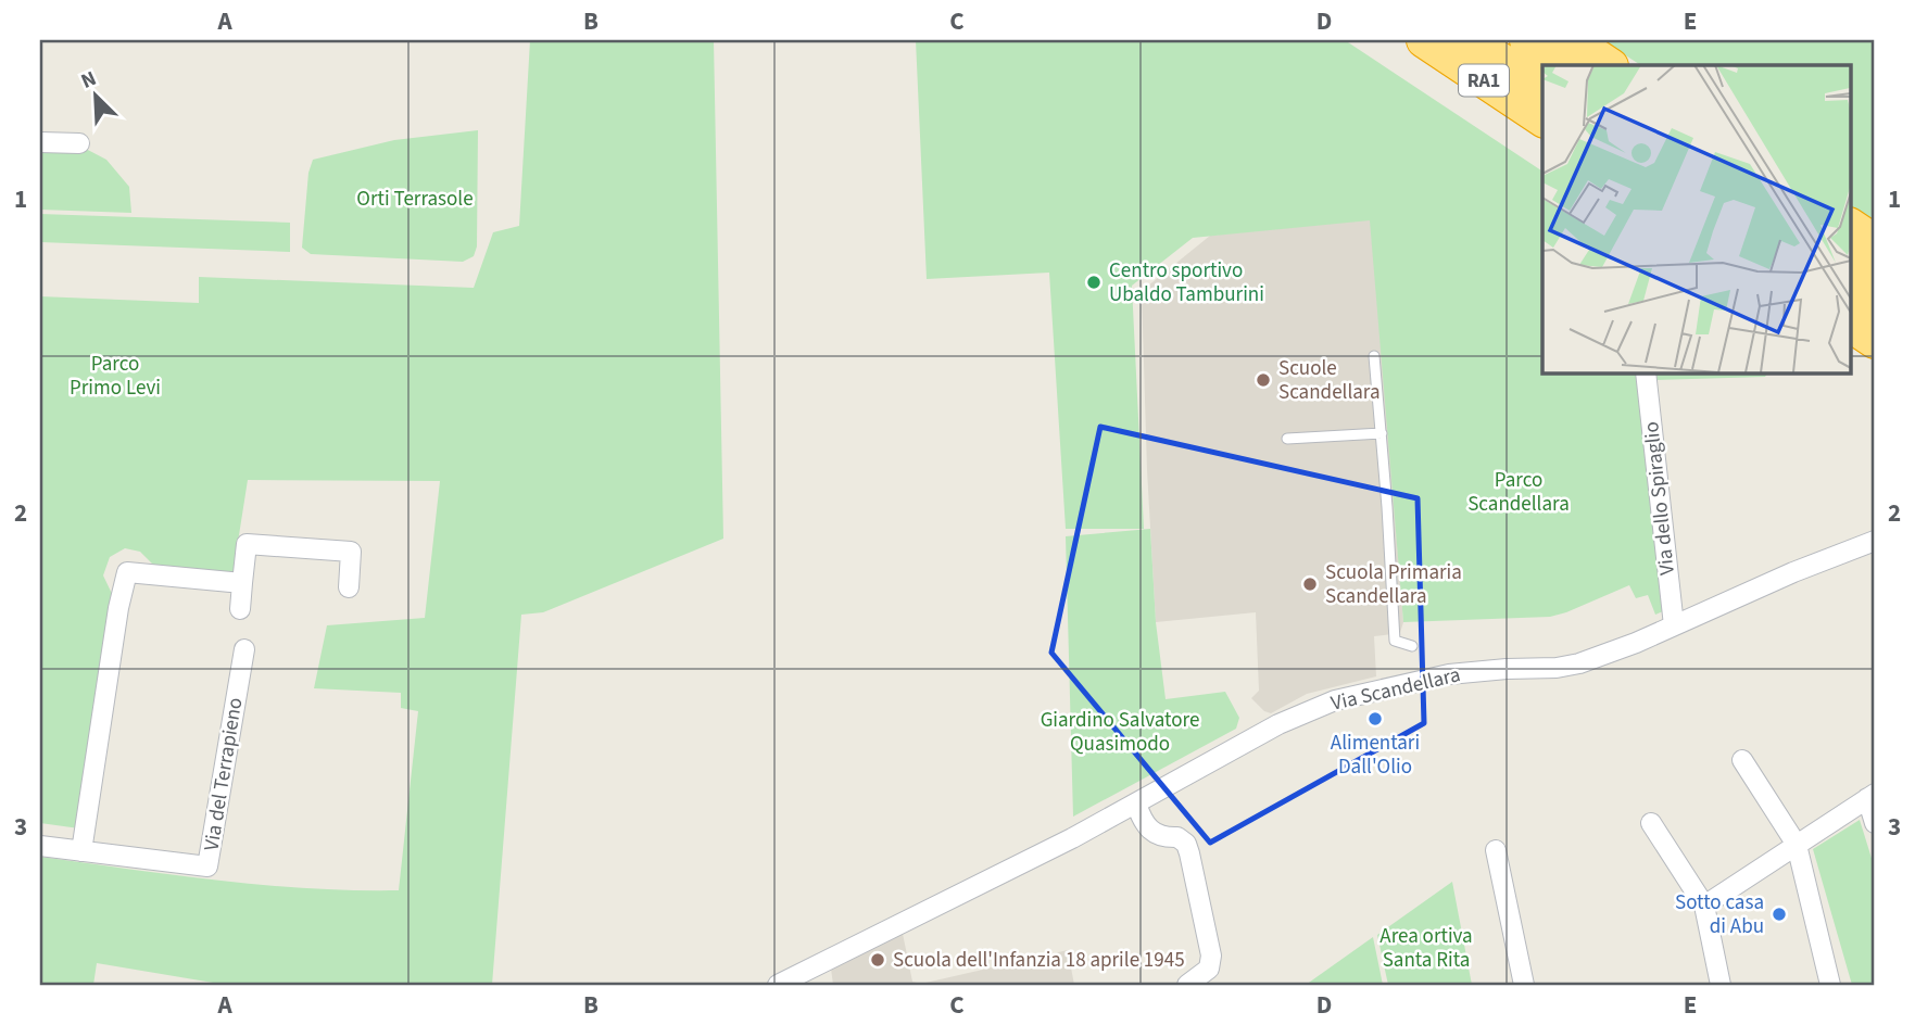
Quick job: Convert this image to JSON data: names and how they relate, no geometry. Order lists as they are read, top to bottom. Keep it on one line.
{"streets":{"highway":["RA1"],"street":["Via dello Spiraglio","Via Scandellara","Via del Terrapieno"]},"crossings":[["Via dello Spiraglio","Via Scandellara"]],"parks":["Orti Terrasole","Parco Primo Levi","Parco Scandellara","Giardino Salvatore Quasimodo","Area ortiva Santa Rita"],"places":["Centro sportivo Ubaldo Tamburini","Scuole Scandellara","Scuola Primaria Scandellara","Alimentari Dall'Olio","Sotto casa di Abu","Scuola dell'Infanzia 18 aprile 1945"],"north":"top left","grid":{"columns":["A","B","C","D","E"],"rows":["1","2","3"]}}
